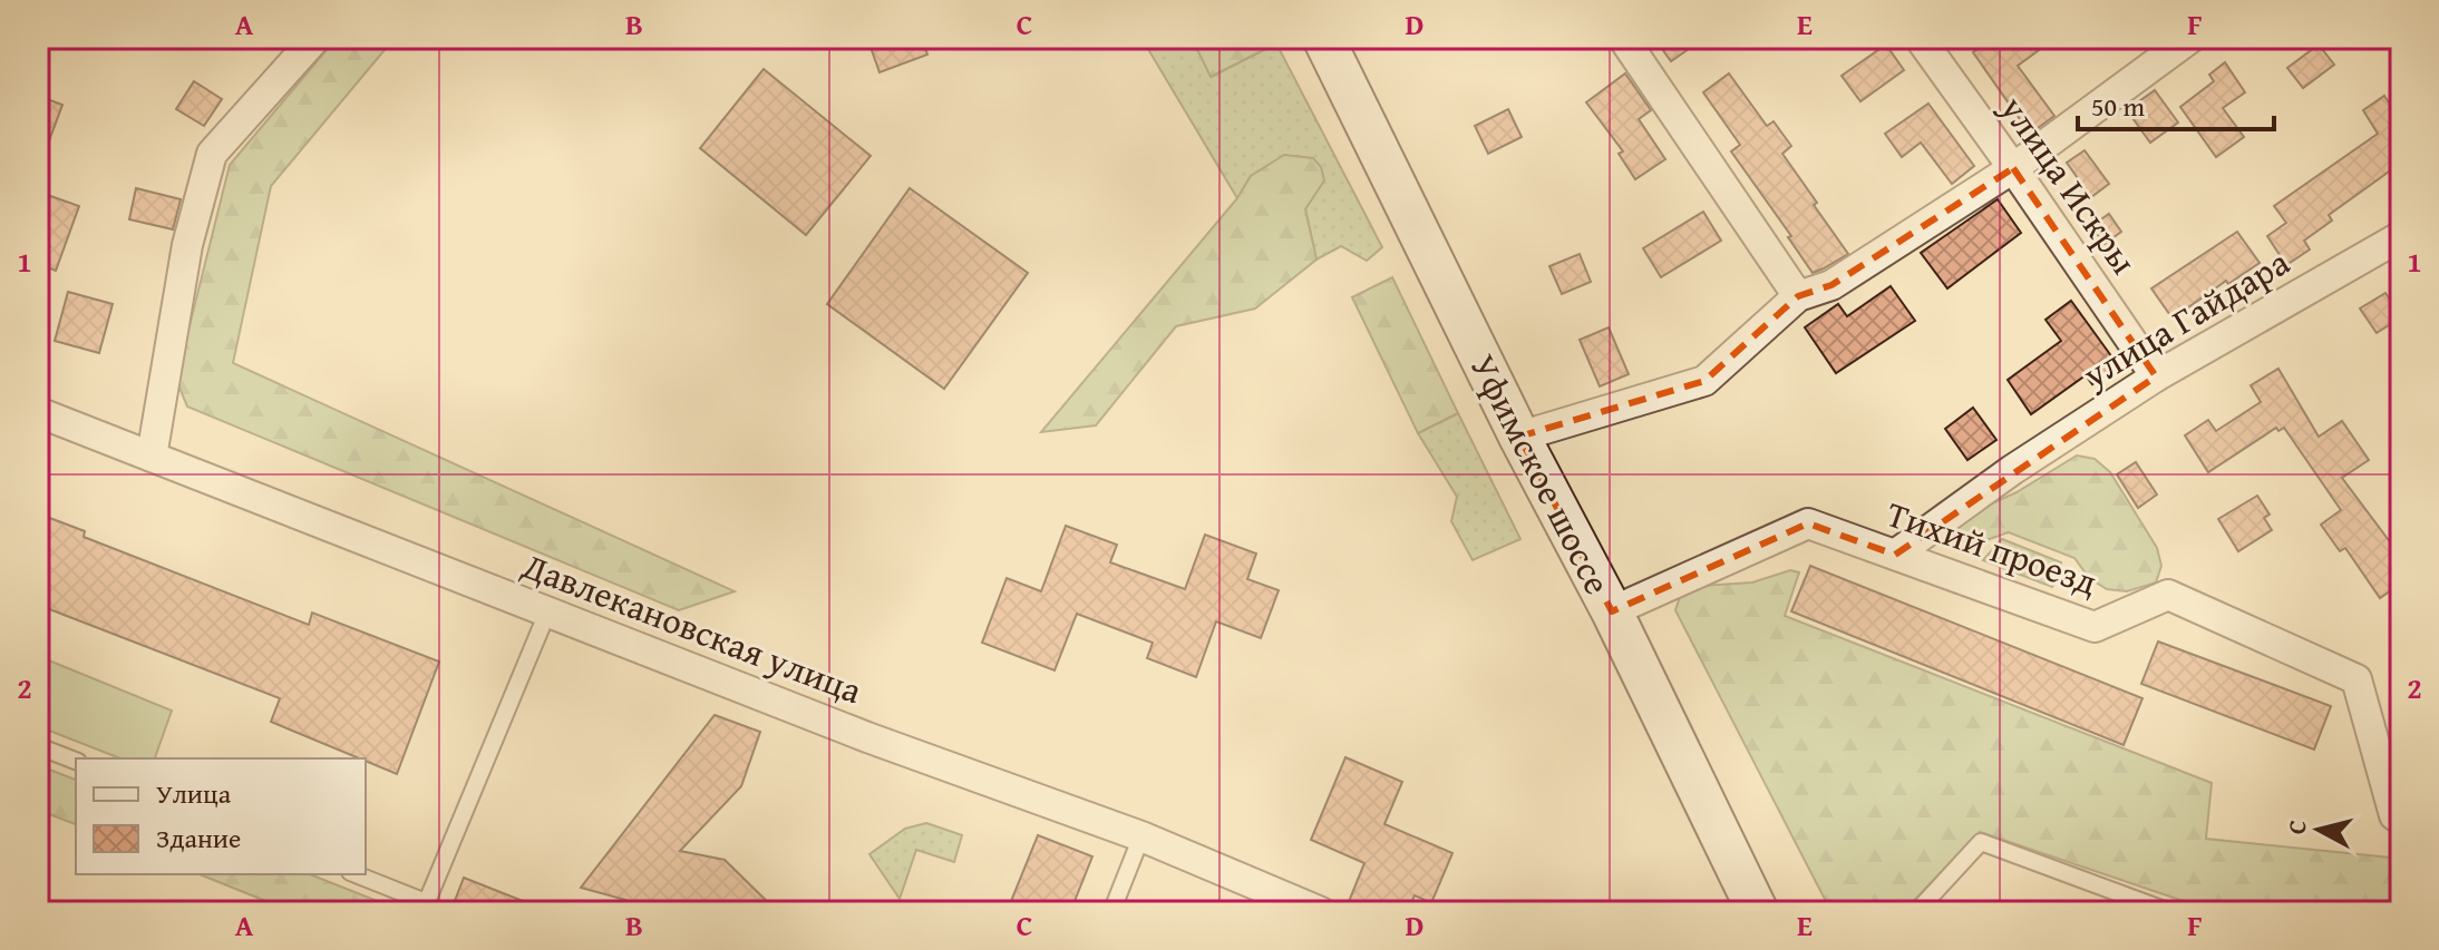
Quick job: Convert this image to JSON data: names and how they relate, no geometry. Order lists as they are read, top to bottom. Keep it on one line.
{"streets":{"main road":["Уфимское шоссе"],"street":["улица Искры","улица Гайдара","Тихий проезд","Давлекановская улица"]},"crossings":[["улица Искры","улица Гайдара"],["улица Гайдара","Тихий проезд"],["Уфимское шоссе","Тихий проезд"]],"legend":["Улица","Здание"],"scale_bar":"50 m","north":"left","grid":{"columns":["A","B","C","D","E","F"],"rows":["1","2"]}}
